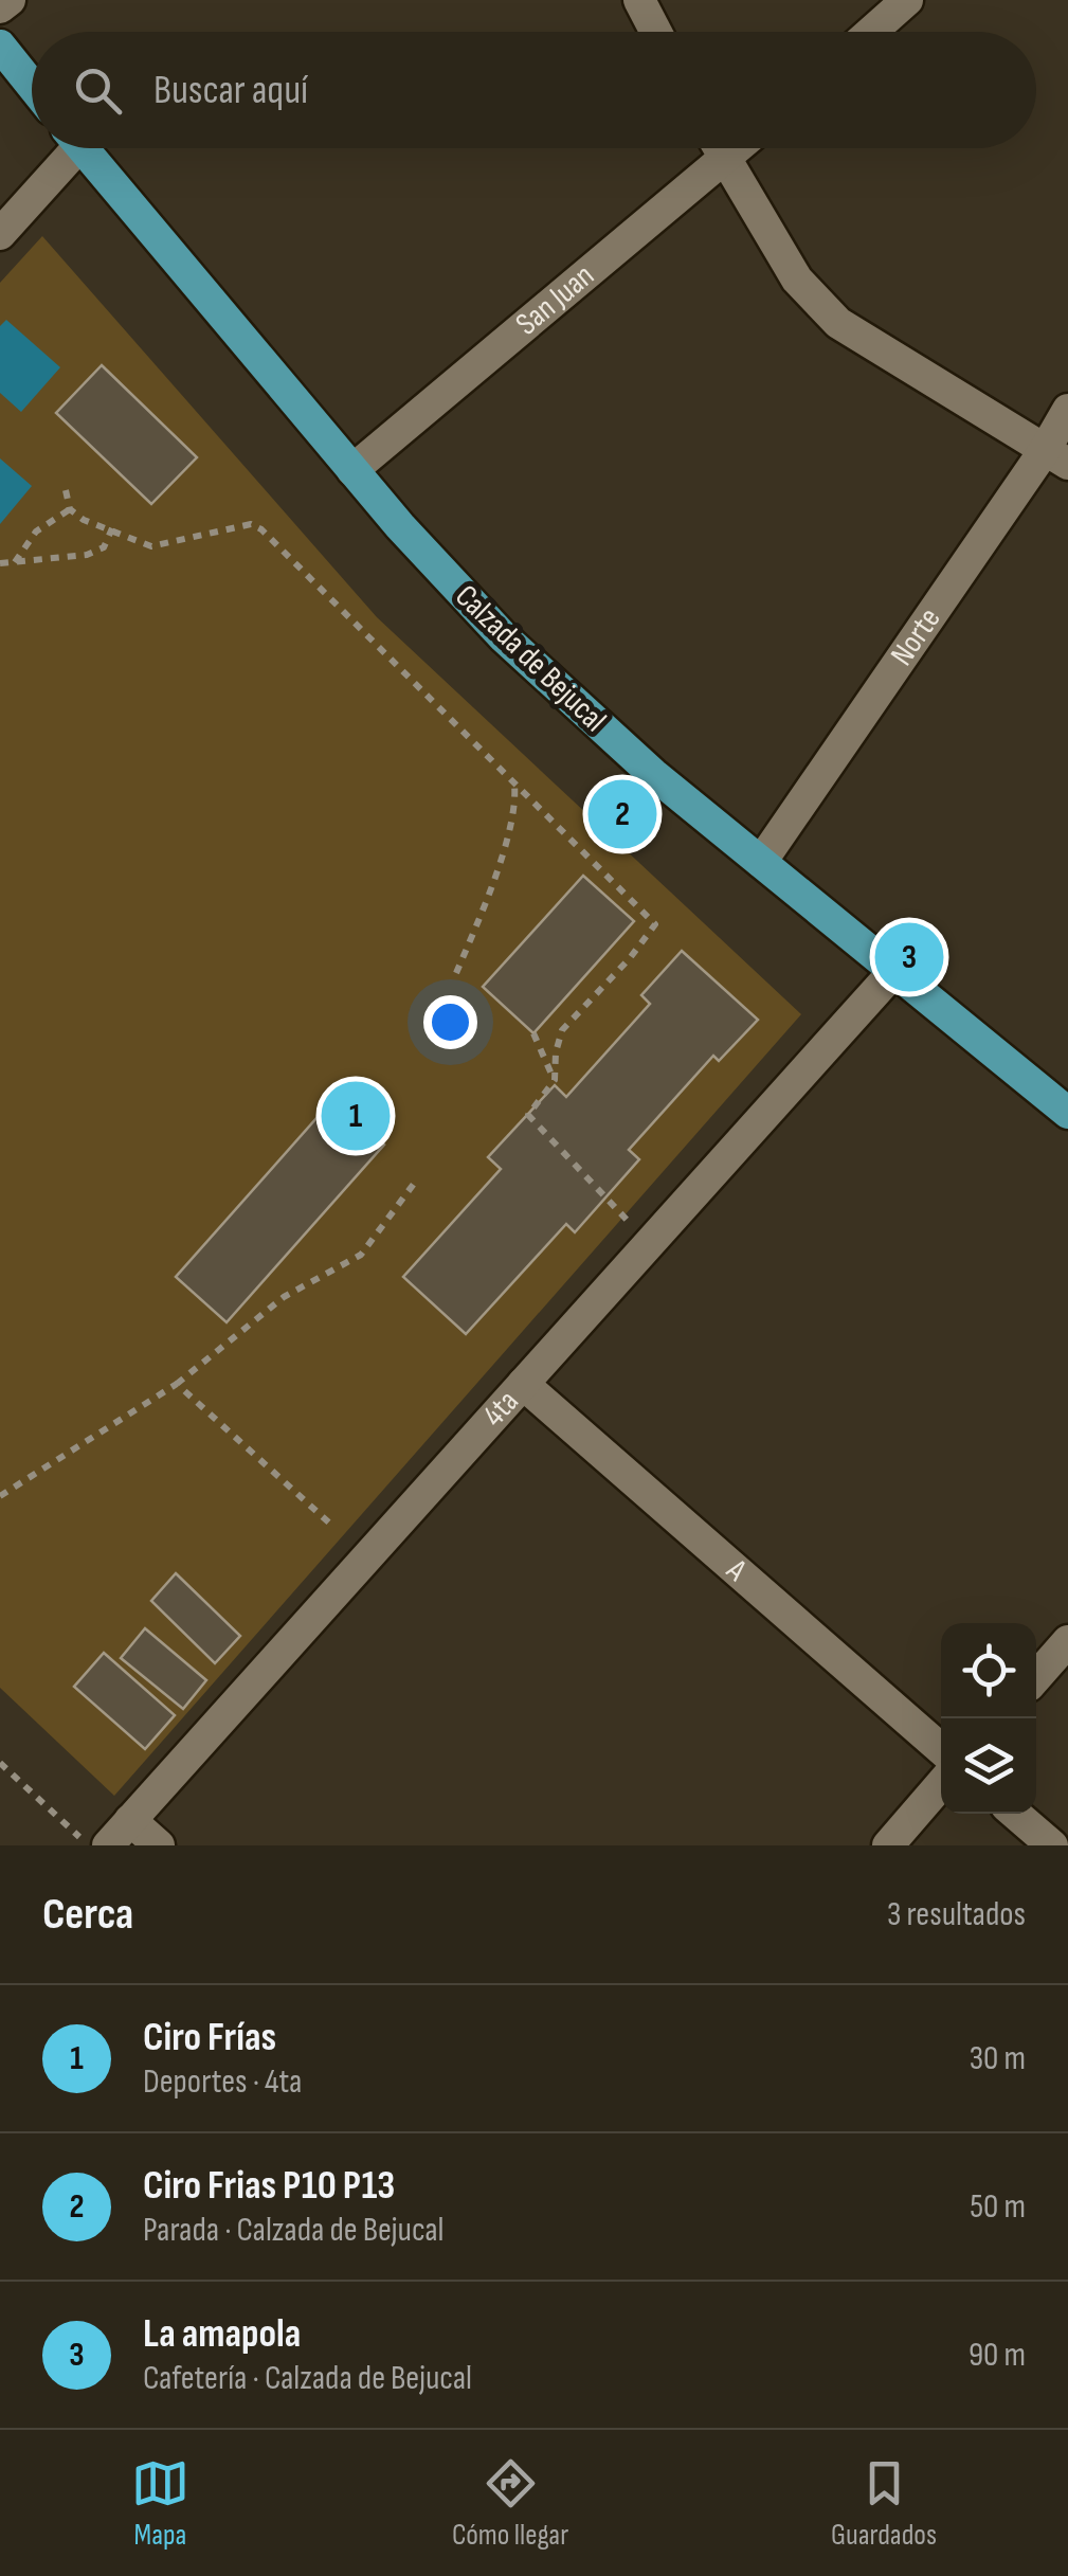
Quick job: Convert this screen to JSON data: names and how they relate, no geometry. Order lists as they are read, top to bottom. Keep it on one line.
{"streets":{"main road":["Calzada de Bejucal"],"street":["San Juan","Norte","4ta","A"]},"crossings":[["San Juan","Calzada de Bejucal"],["Norte","Calzada de Bejucal"],["Calzada de Bejucal","4ta"],["4ta","A"]],"page":{"search":"Buscar aquí","pins":["2","3","1"],"heading":["Cerca","3 resultados"],"list":[{"mark":"1","name":"Ciro Frías","note":"Deportes · 4ta","value":"30 m"},{"mark":"2","name":"Ciro Frias P10 P13","note":"Parada · Calzada de Bejucal","value":"50 m"},{"mark":"3","name":"La amapola","note":"Cafetería · Calzada de Bejucal","value":"90 m"}],"nav":["Mapa","Cómo llegar","Guardados"]}}
